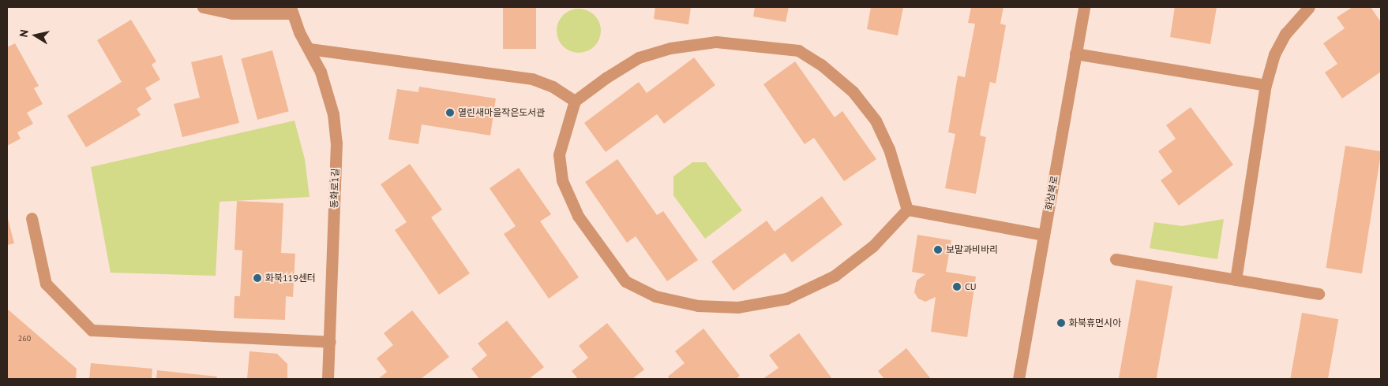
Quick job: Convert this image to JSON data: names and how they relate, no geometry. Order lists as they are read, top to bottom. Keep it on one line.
{"streets":{"street":["동화로1길","화삼북로"]},"places":["열린새마을작은도서관","보말과비바리","화북119센터","CU","화북휴먼시아"],"house_numbers":["260"],"north":"left"}
